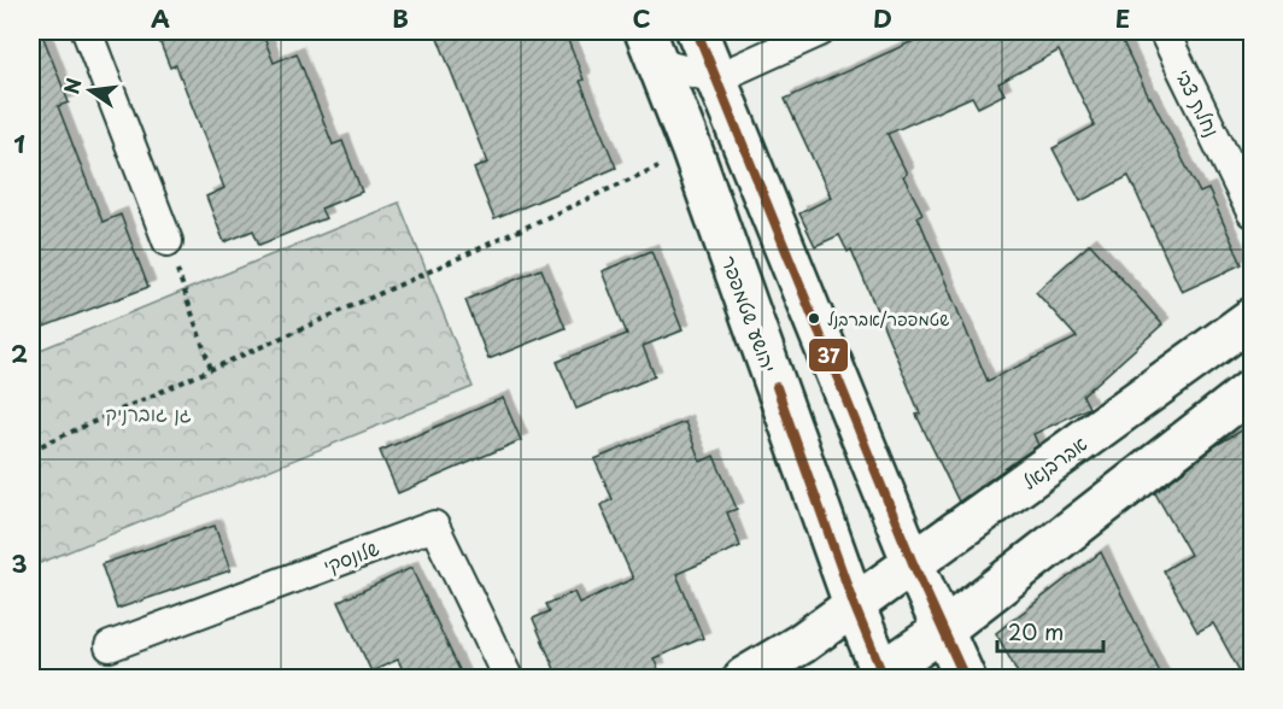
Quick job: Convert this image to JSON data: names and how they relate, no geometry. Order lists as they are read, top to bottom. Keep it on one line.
{"streets":{"street":["נחלת צבי","יהושע שטמפפר","אברבנאל","שלונסקי"]},"crossings":[["יהושע שטמפפר","אברבנאל"]],"parks":["גן גוברניק"],"places":["שטמפפר/אברבנל"],"lines":["transit line 37"],"scale_bar":"20 m","north":"left","grid":{"columns":["A","B","C","D","E"],"rows":["1","2","3"]}}
